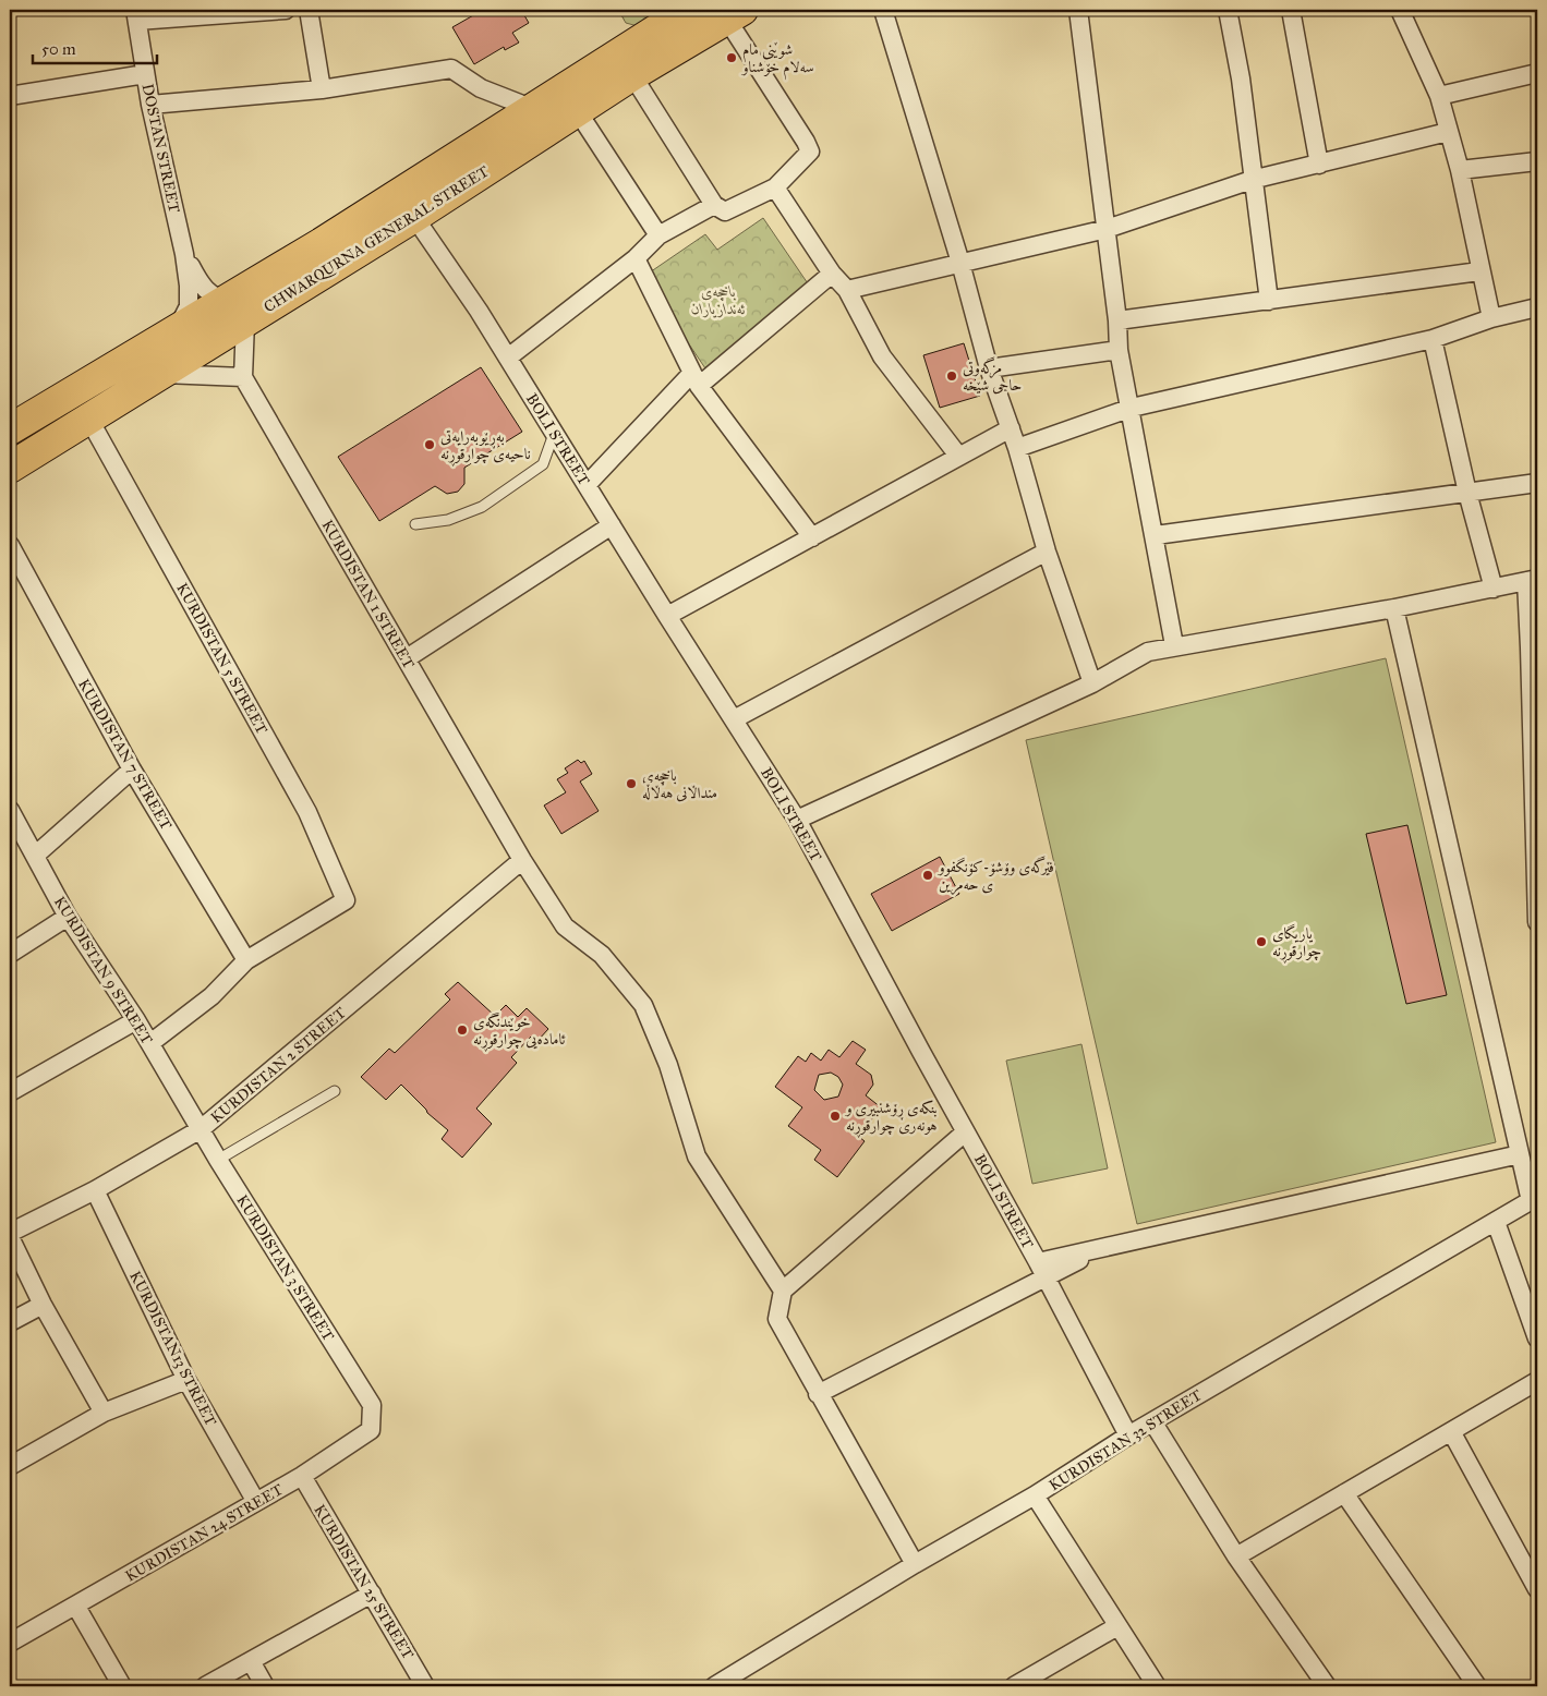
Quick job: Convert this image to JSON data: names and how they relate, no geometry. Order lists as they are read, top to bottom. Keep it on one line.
{"streets":{"highway":["CHWARQURNA GENERAL STREET"],"street":["DOSTAN STREET","BOLI STREET","KURDISTAN 1 STREET","KURDISTAN 5 STREET","KURDISTAN 7 STREET","KURDISTAN 9 STREET","KURDISTAN 2 STREET","KURDISTAN 3 STREET","KURDISTAN13 STREET","KURDISTAN 32 STREET","KURDISTAN 24 STREET","KURDISTAN 25 STREET"]},"crossings":[["DOSTAN STREET","CHWARQURNA GENERAL STREET"],["CHWARQURNA GENERAL STREET","BOLI STREET"],["CHWARQURNA GENERAL STREET","KURDISTAN 5 STREET"],["BOLI STREET","KURDISTAN 32 STREET"],["KURDISTAN 1 STREET","KURDISTAN 2 STREET"],["KURDISTAN 5 STREET","KURDISTAN 7 STREET"],["KURDISTAN 9 STREET","KURDISTAN 2 STREET"],["KURDISTAN 9 STREET","KURDISTAN 3 STREET"],["KURDISTAN 2 STREET","KURDISTAN 3 STREET"],["KURDISTAN 2 STREET","KURDISTAN13 STREET"],["KURDISTAN 3 STREET","KURDISTAN 24 STREET"],["KURDISTAN13 STREET","KURDISTAN 24 STREET"],["KURDISTAN 24 STREET","KURDISTAN 25 STREET"]],"parks":["باخچەی ئەندازیاران"],"places":["شوێنی مام سەلام خۆشناو","مزگەوتی حاجی شێخە","بەڕێوبەرایەتی ناحیەی چوارقوڕنە","باخچەی منداڵانی هەڵاڵە","فێرگەی وۆشۆ-کۆنگفوو ی حەمرین","یاریگای چوارقوڕنە","خوێندنگەی ئامادەیی چوارقوڕنە","بنکەی ڕۆشنبیری و هونەری چوارقوڕنە"],"scale_bar":"50 m"}
